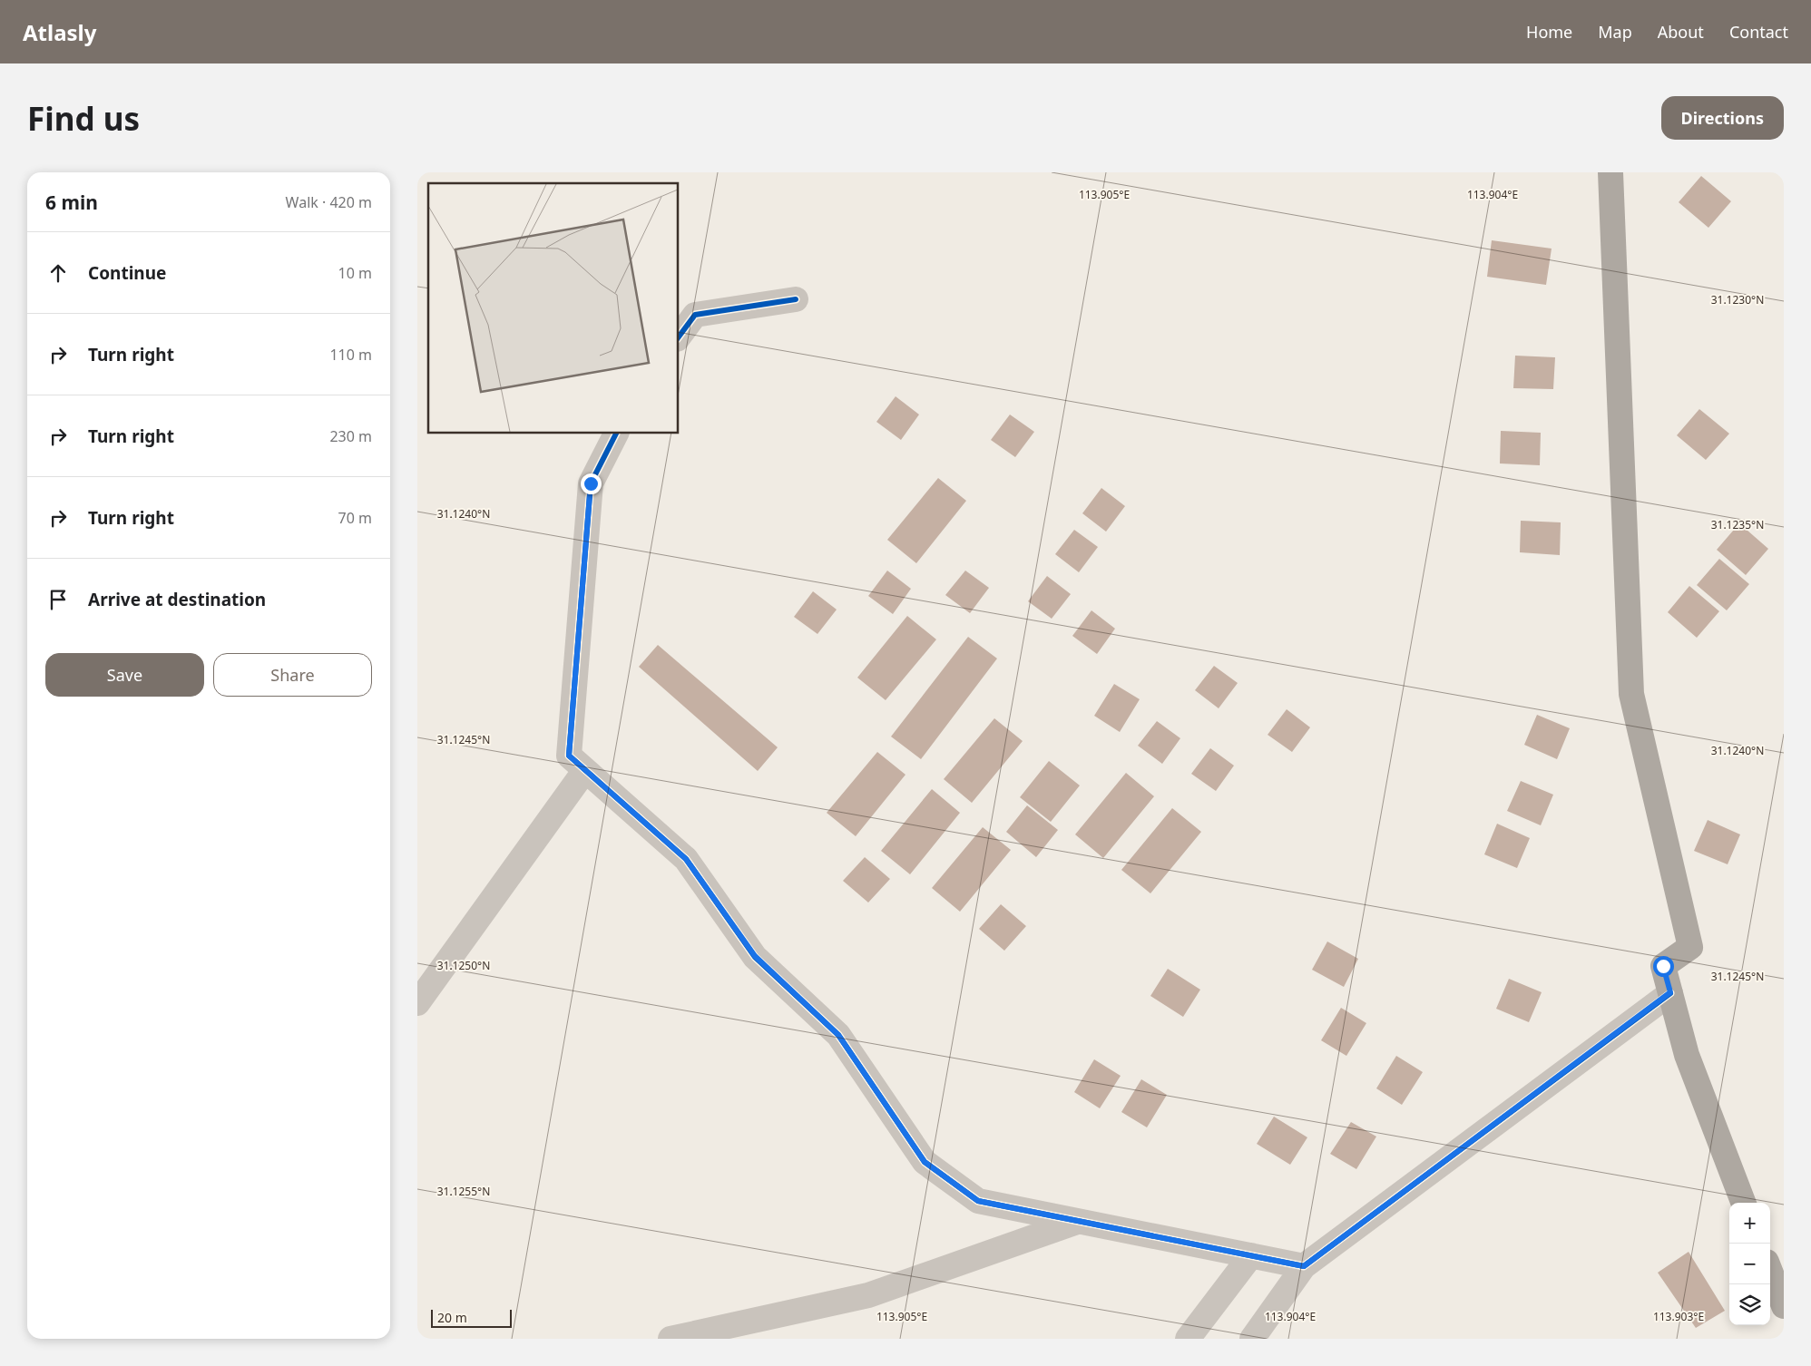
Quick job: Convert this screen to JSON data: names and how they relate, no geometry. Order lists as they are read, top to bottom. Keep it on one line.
{"scale_bar":"20 m","page":{"header":"Atlasly","nav":["Home","Map","About","Contact"],"buttons":["Directions",["Save","Share"]],"title":"Find us","heading":["6 min","Walk · 420 m"],"list":[["Continue","10 m"],["Turn right","110 m"],["Turn right","230 m"],["Turn right","70 m"],"Arrive at destination"],"map_buttons":["+","−"],"scale":"20 m"},"coordinates":["113.905°E","113.904°E","31.1230°N","31.1240°N","31.1235°N","31.1245°N","31.1250°N","31.1255°N","113.903°E"]}
